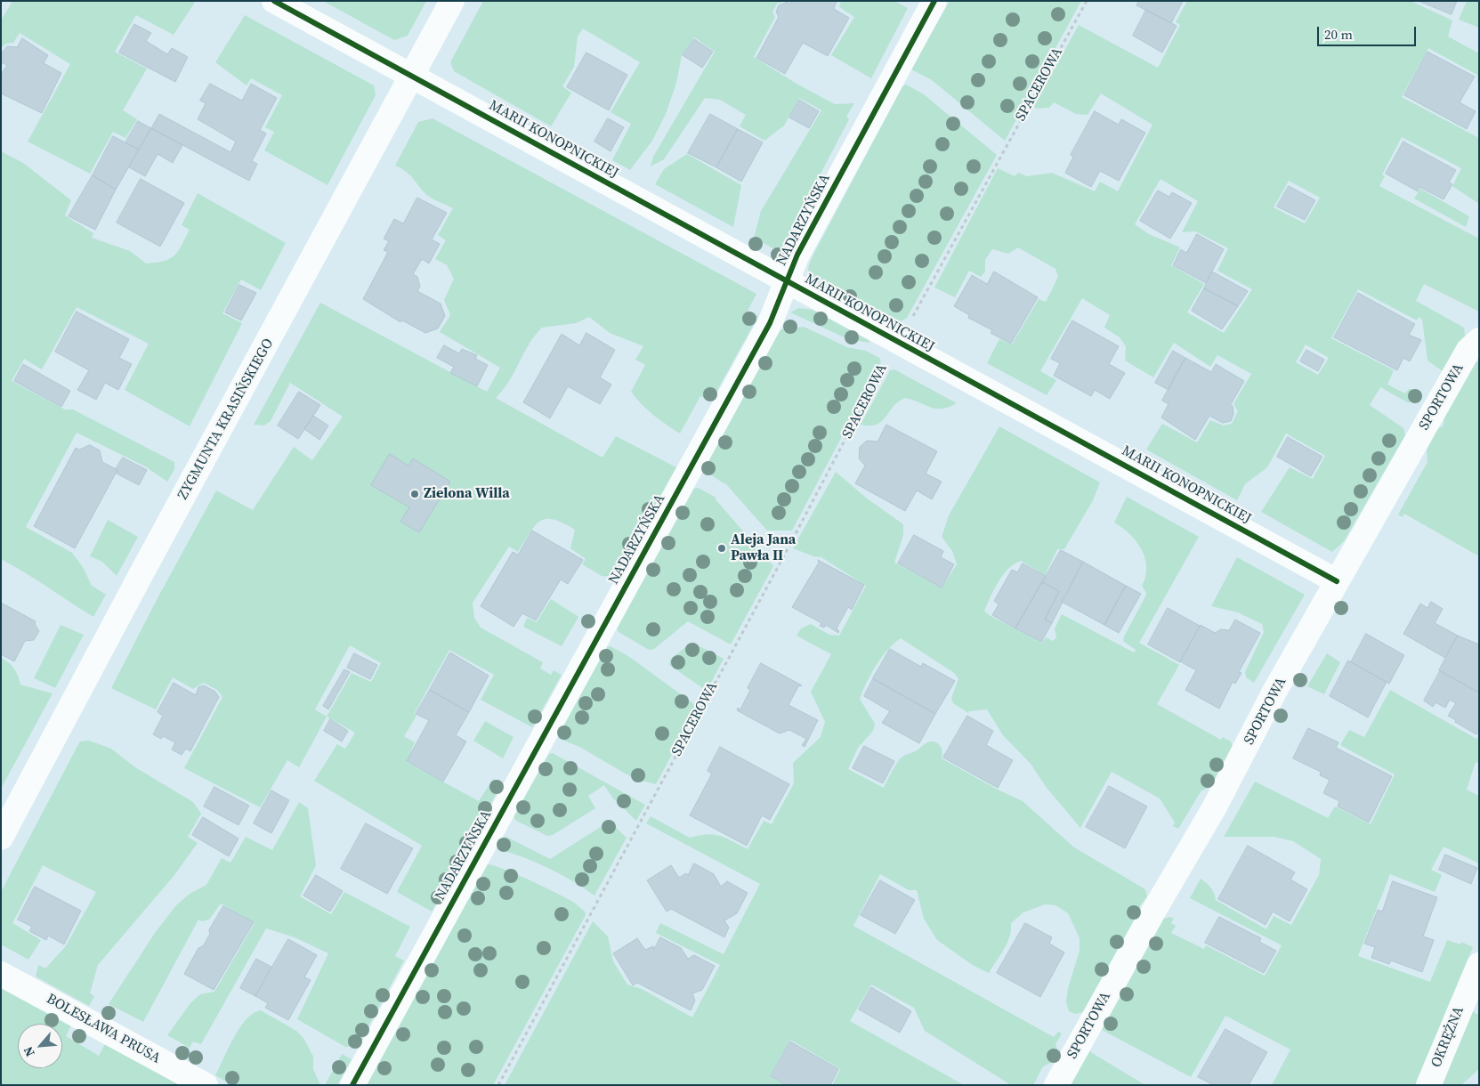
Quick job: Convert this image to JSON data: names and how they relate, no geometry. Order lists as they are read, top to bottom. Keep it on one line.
{"streets":{"street":["MARII KONOPNICKIEJ","NADARZYŃSKA","SPORTOWA","ZYGMUNTA KRASIŃSKIEGO","BOLESŁAWA PRUSA","OKRĘŻNA"],"path":["SPACEROWA"]},"crossings":[["MARII KONOPNICKIEJ","NADARZYŃSKA"],["MARII KONOPNICKIEJ","SPORTOWA"],["MARII KONOPNICKIEJ","ZYGMUNTA KRASIŃSKIEGO"]],"places":["Zielona Willa","Aleja Jana Pawła II"],"scale_bar":"20 m","north":"bottom left"}
